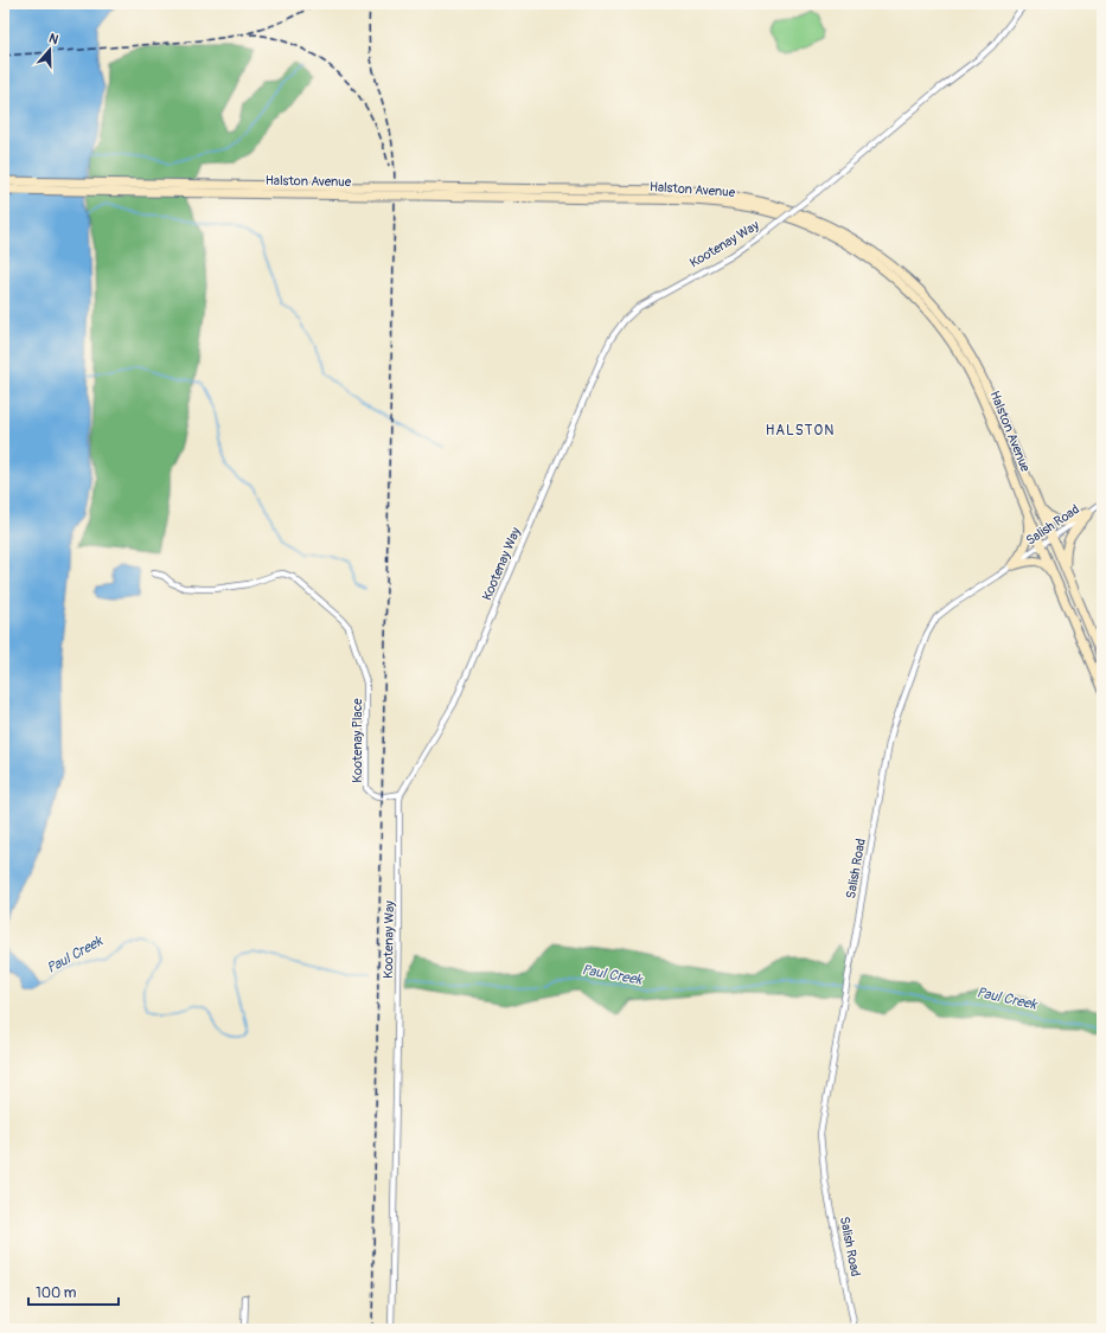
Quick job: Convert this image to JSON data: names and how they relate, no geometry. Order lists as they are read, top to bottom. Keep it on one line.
{"streets":{"main road":["Halston Avenue"],"street":["Kootenay Way","Salish Road","Kootenay Place"]},"crossings":[["Halston Avenue","Salish Road"],["Kootenay Way","Kootenay Place"]],"districts":["HALSTON"],"water":["Paul Creek"],"scale_bar":"100 m","north":"top"}
